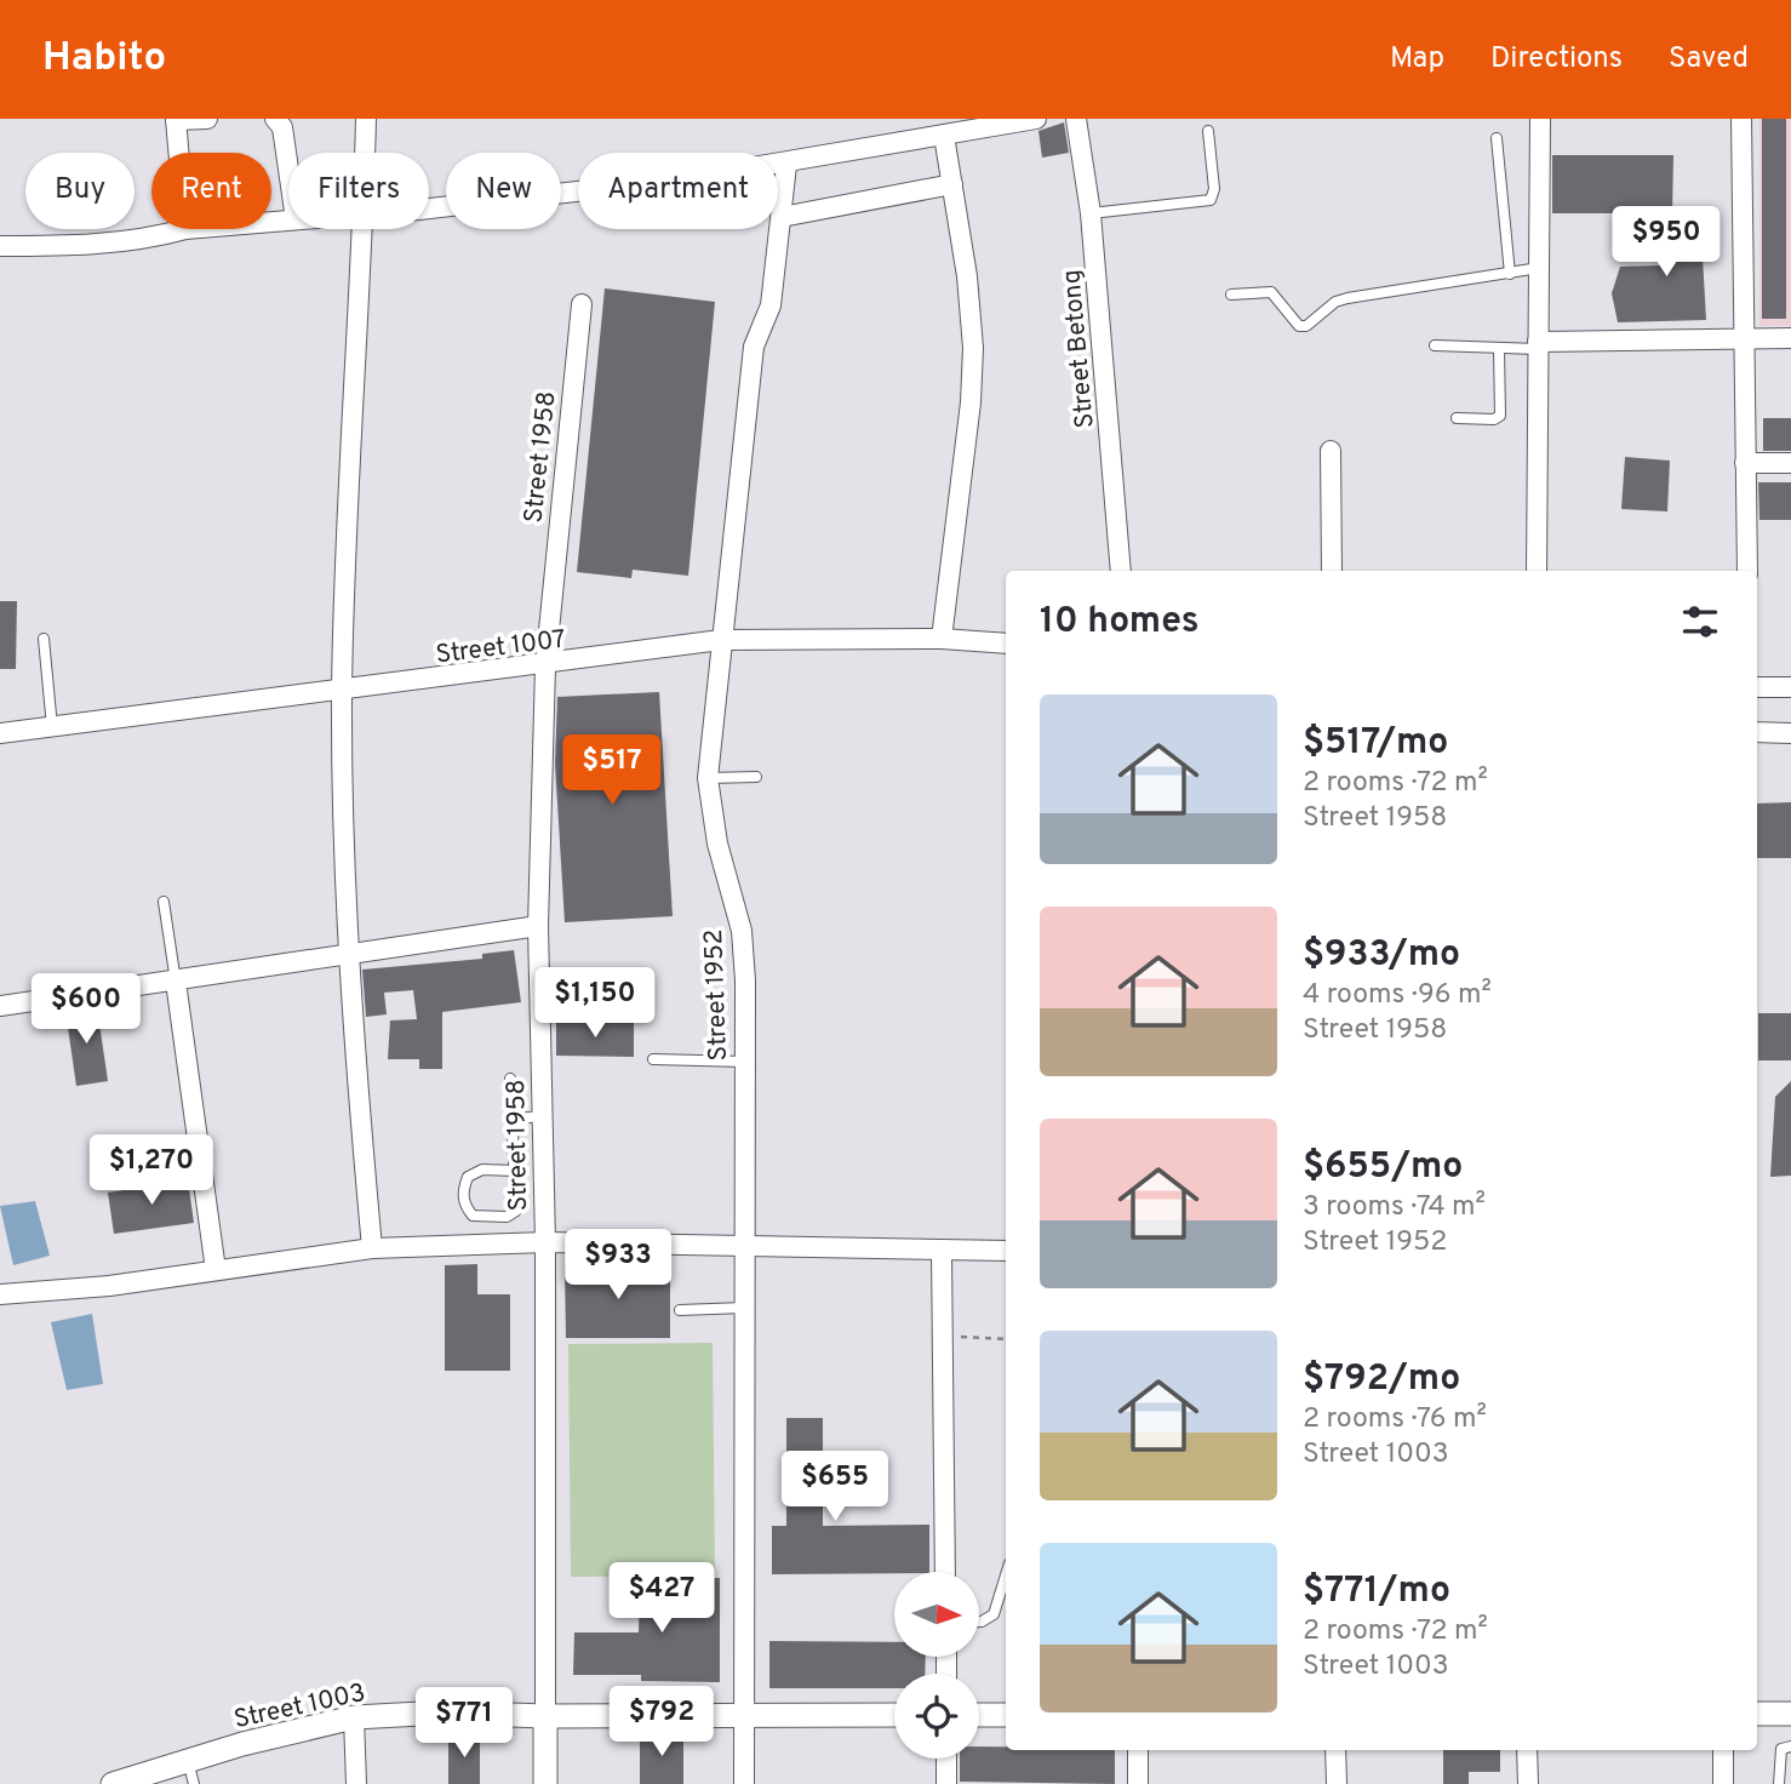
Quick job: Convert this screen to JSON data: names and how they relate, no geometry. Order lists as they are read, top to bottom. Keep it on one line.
{"streets":{"street":["Street Betong","Street 1958","Street 1007","Street 1952","Street 1003"]},"crossings":[["Street 1958","Street 1007"],["Street 1958","Street 1003"],["Street 1007","Street 1952"],["Street 1952","Street 1003"]],"north":"right","page":{"header":"Habito","nav":["Map","Directions","Saved"],"chip":["Buy","Rent","Filters","New","Apartment"],"price":["$950","$517","$1,150","$600","$1,270","$933","$655","$427","$792","$771"],"heading":"10 homes","list":[{"name":"$517/mo","note":"2 rooms · 72 m² · Street 1958"},{"name":"$933/mo","note":"4 rooms · 96 m² · Street 1958"},{"name":"$655/mo","note":"3 rooms · 74 m² · Street 1952"},{"name":"$792/mo","note":"2 rooms · 76 m² · Street 1003"},{"name":"$771/mo","note":"2 rooms · 72 m² · Street 1003"}]}}
